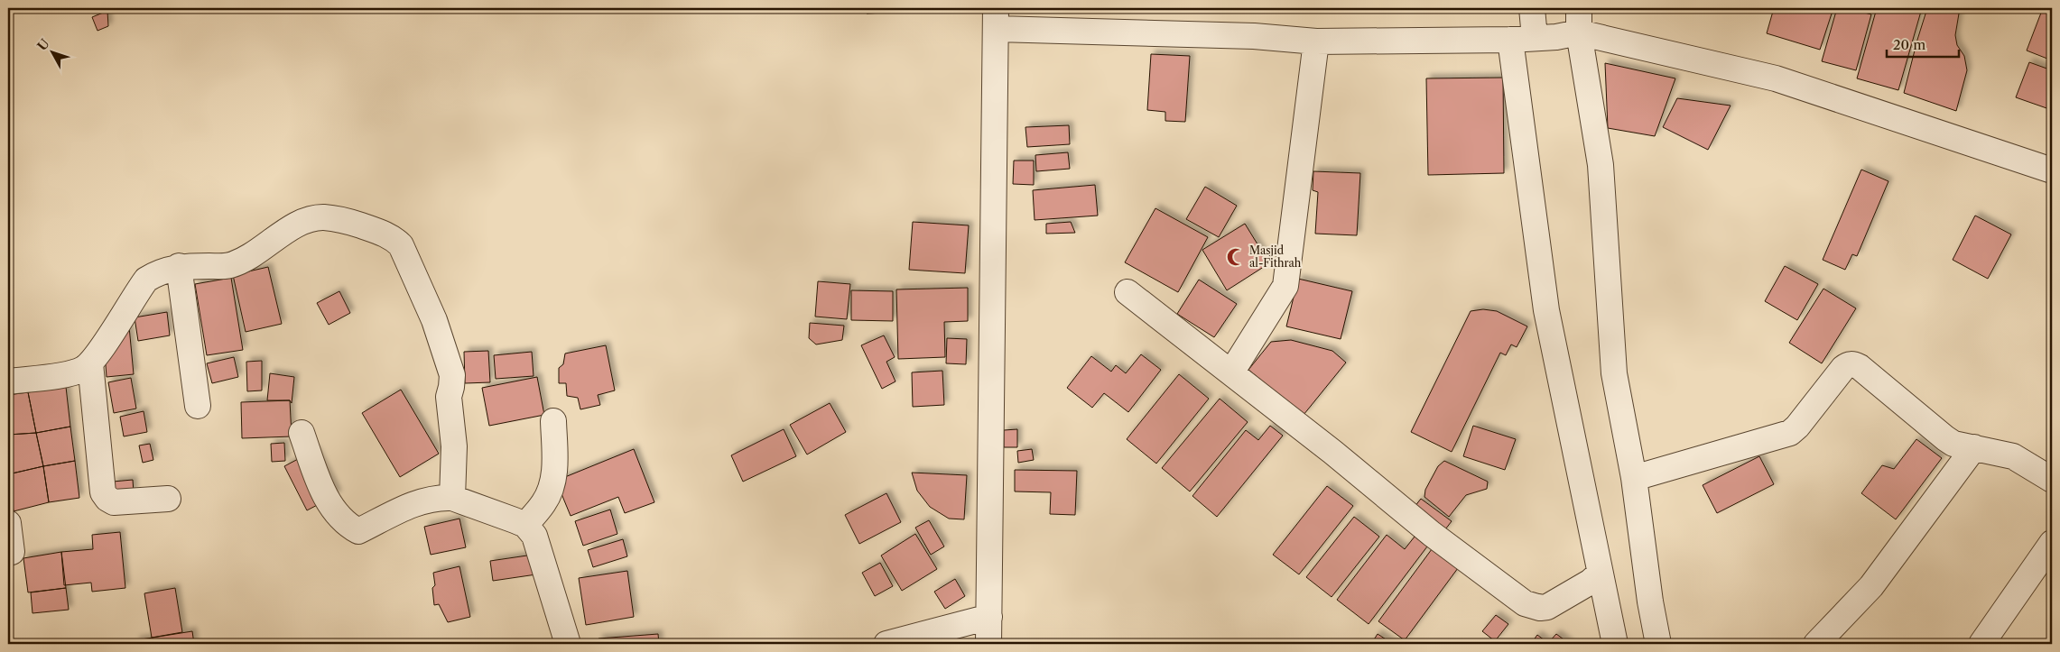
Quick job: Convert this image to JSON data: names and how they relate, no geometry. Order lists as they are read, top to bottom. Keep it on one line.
{"places":{"mosque":["Masjid al-Fithrah"]},"scale_bar":"20 m","north":"top left"}
